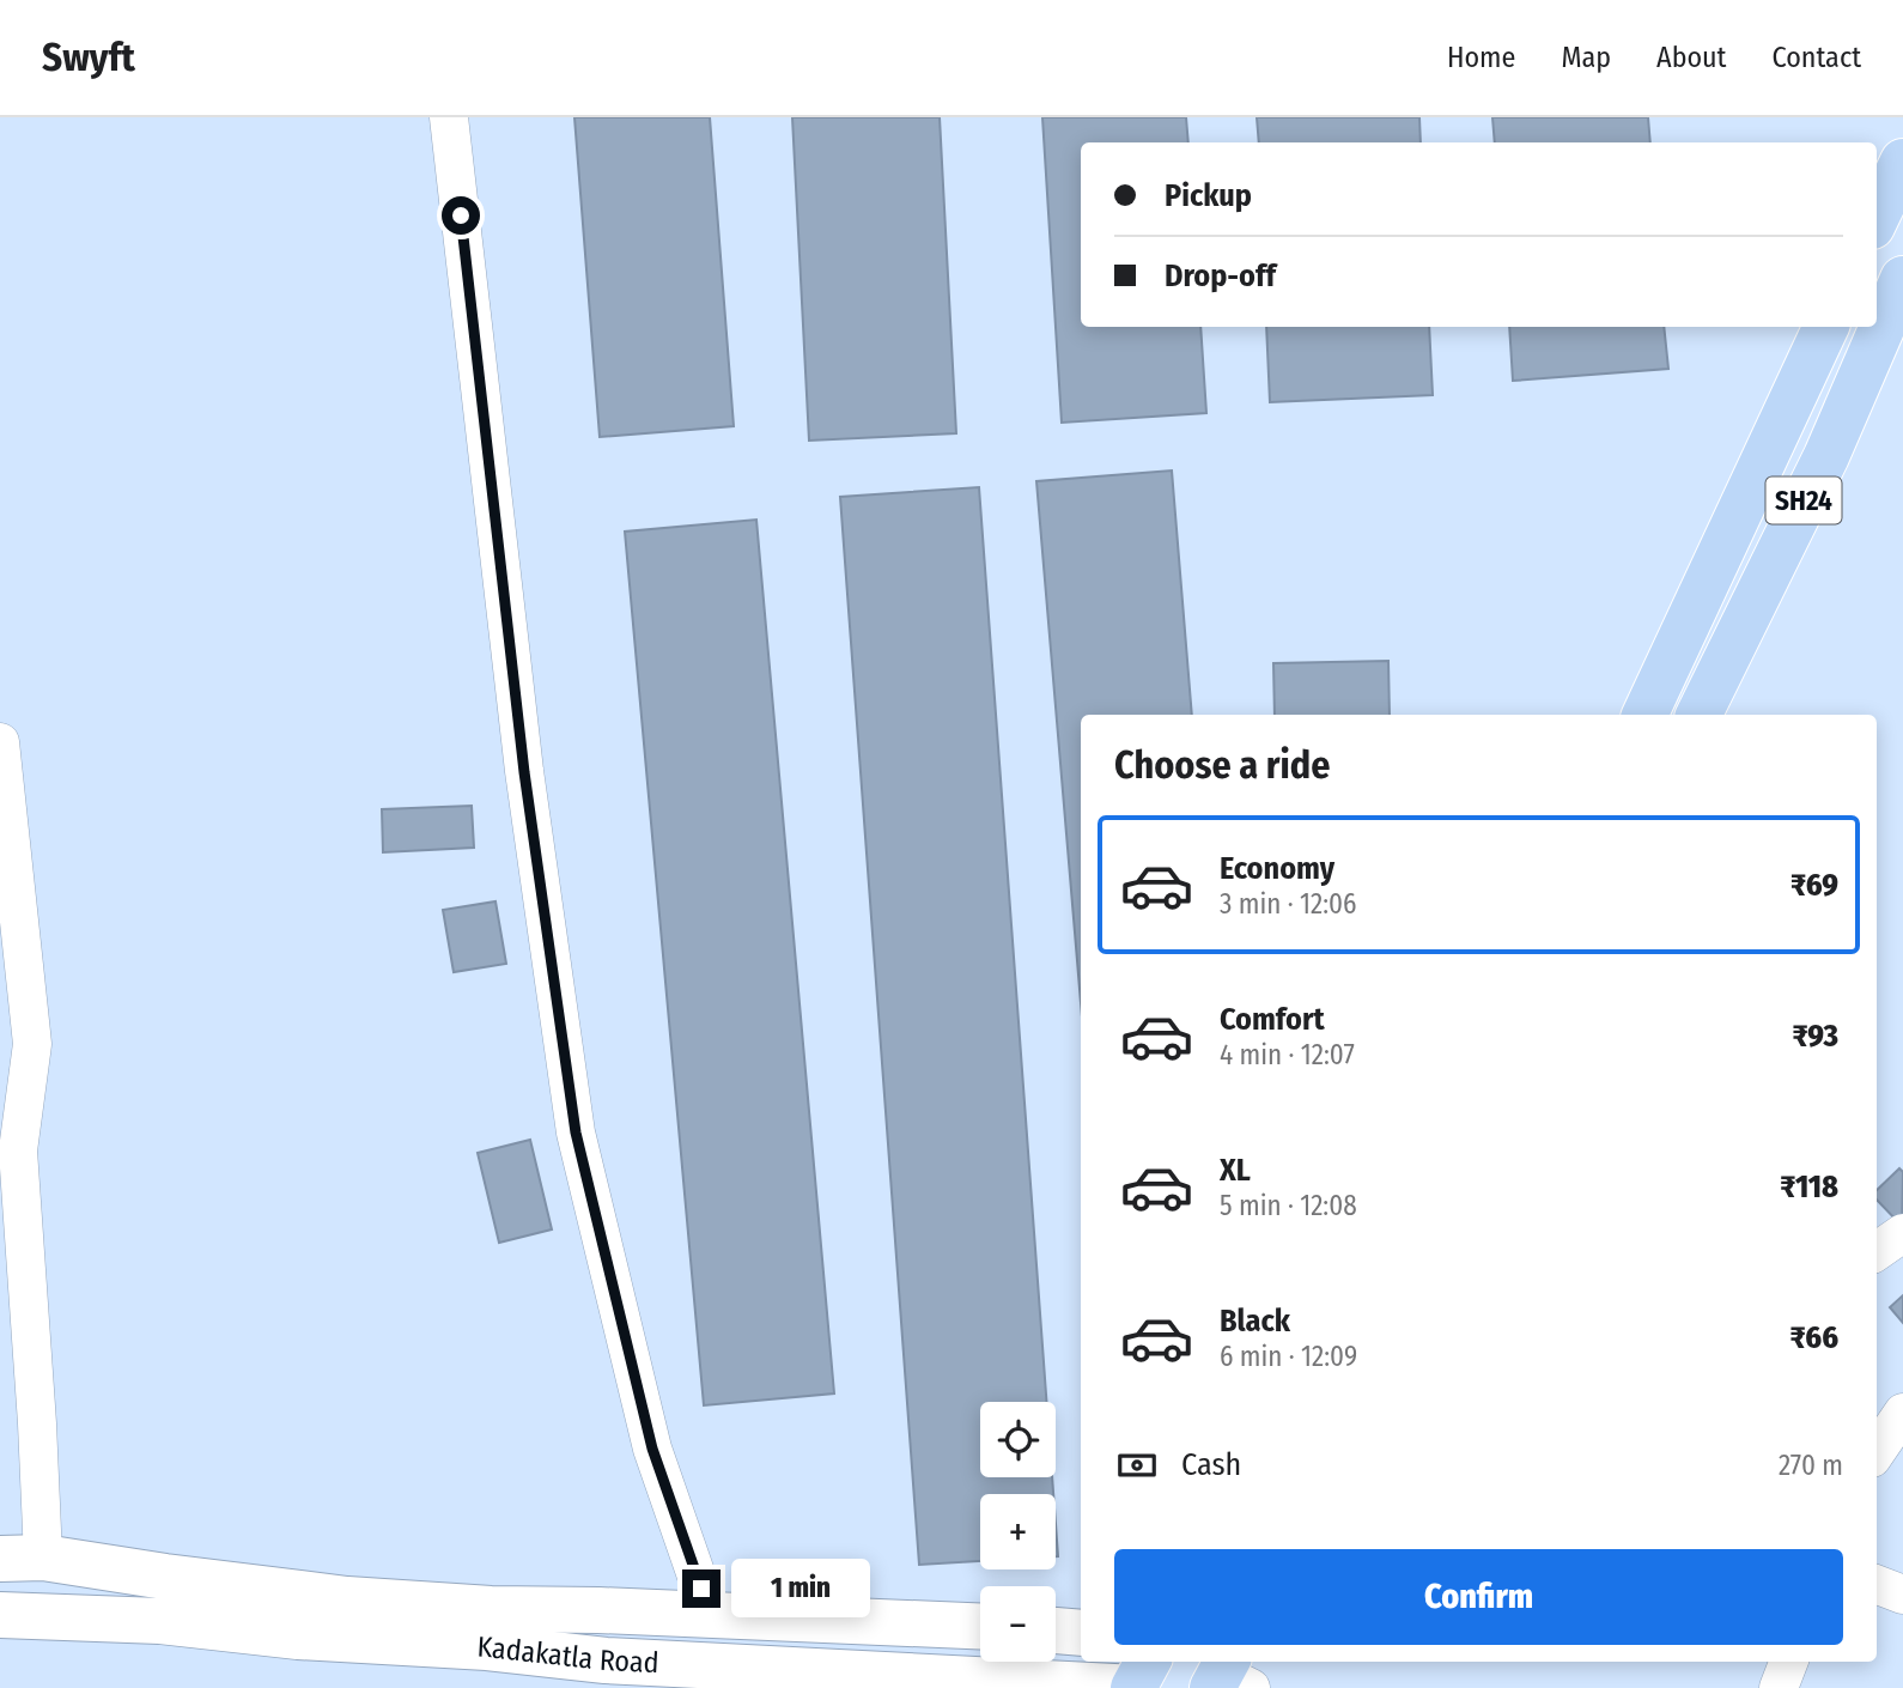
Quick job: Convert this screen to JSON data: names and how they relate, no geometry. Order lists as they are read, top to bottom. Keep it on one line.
{"streets":{"main road":["SH24"],"street":["Kadakatla Road"]},"page":{"header":"Swyft","nav":["Home","Map","About","Contact"],"banner":["Pickup","Drop-off"],"heading":"Choose a ride","list":[{"name":"Economy","note":"3 min · 12:06","value":"₹69"},{"name":"Comfort","note":"4 min · 12:07","value":"₹93"},{"name":"XL","note":"5 min · 12:08","value":"₹118"},{"name":"Black","note":"6 min · 12:09","value":"₹66"}],"map_buttons":["+","−"],"pay":["Cash","270 m"],"buttons":"Confirm","bubble":"1 min"}}
